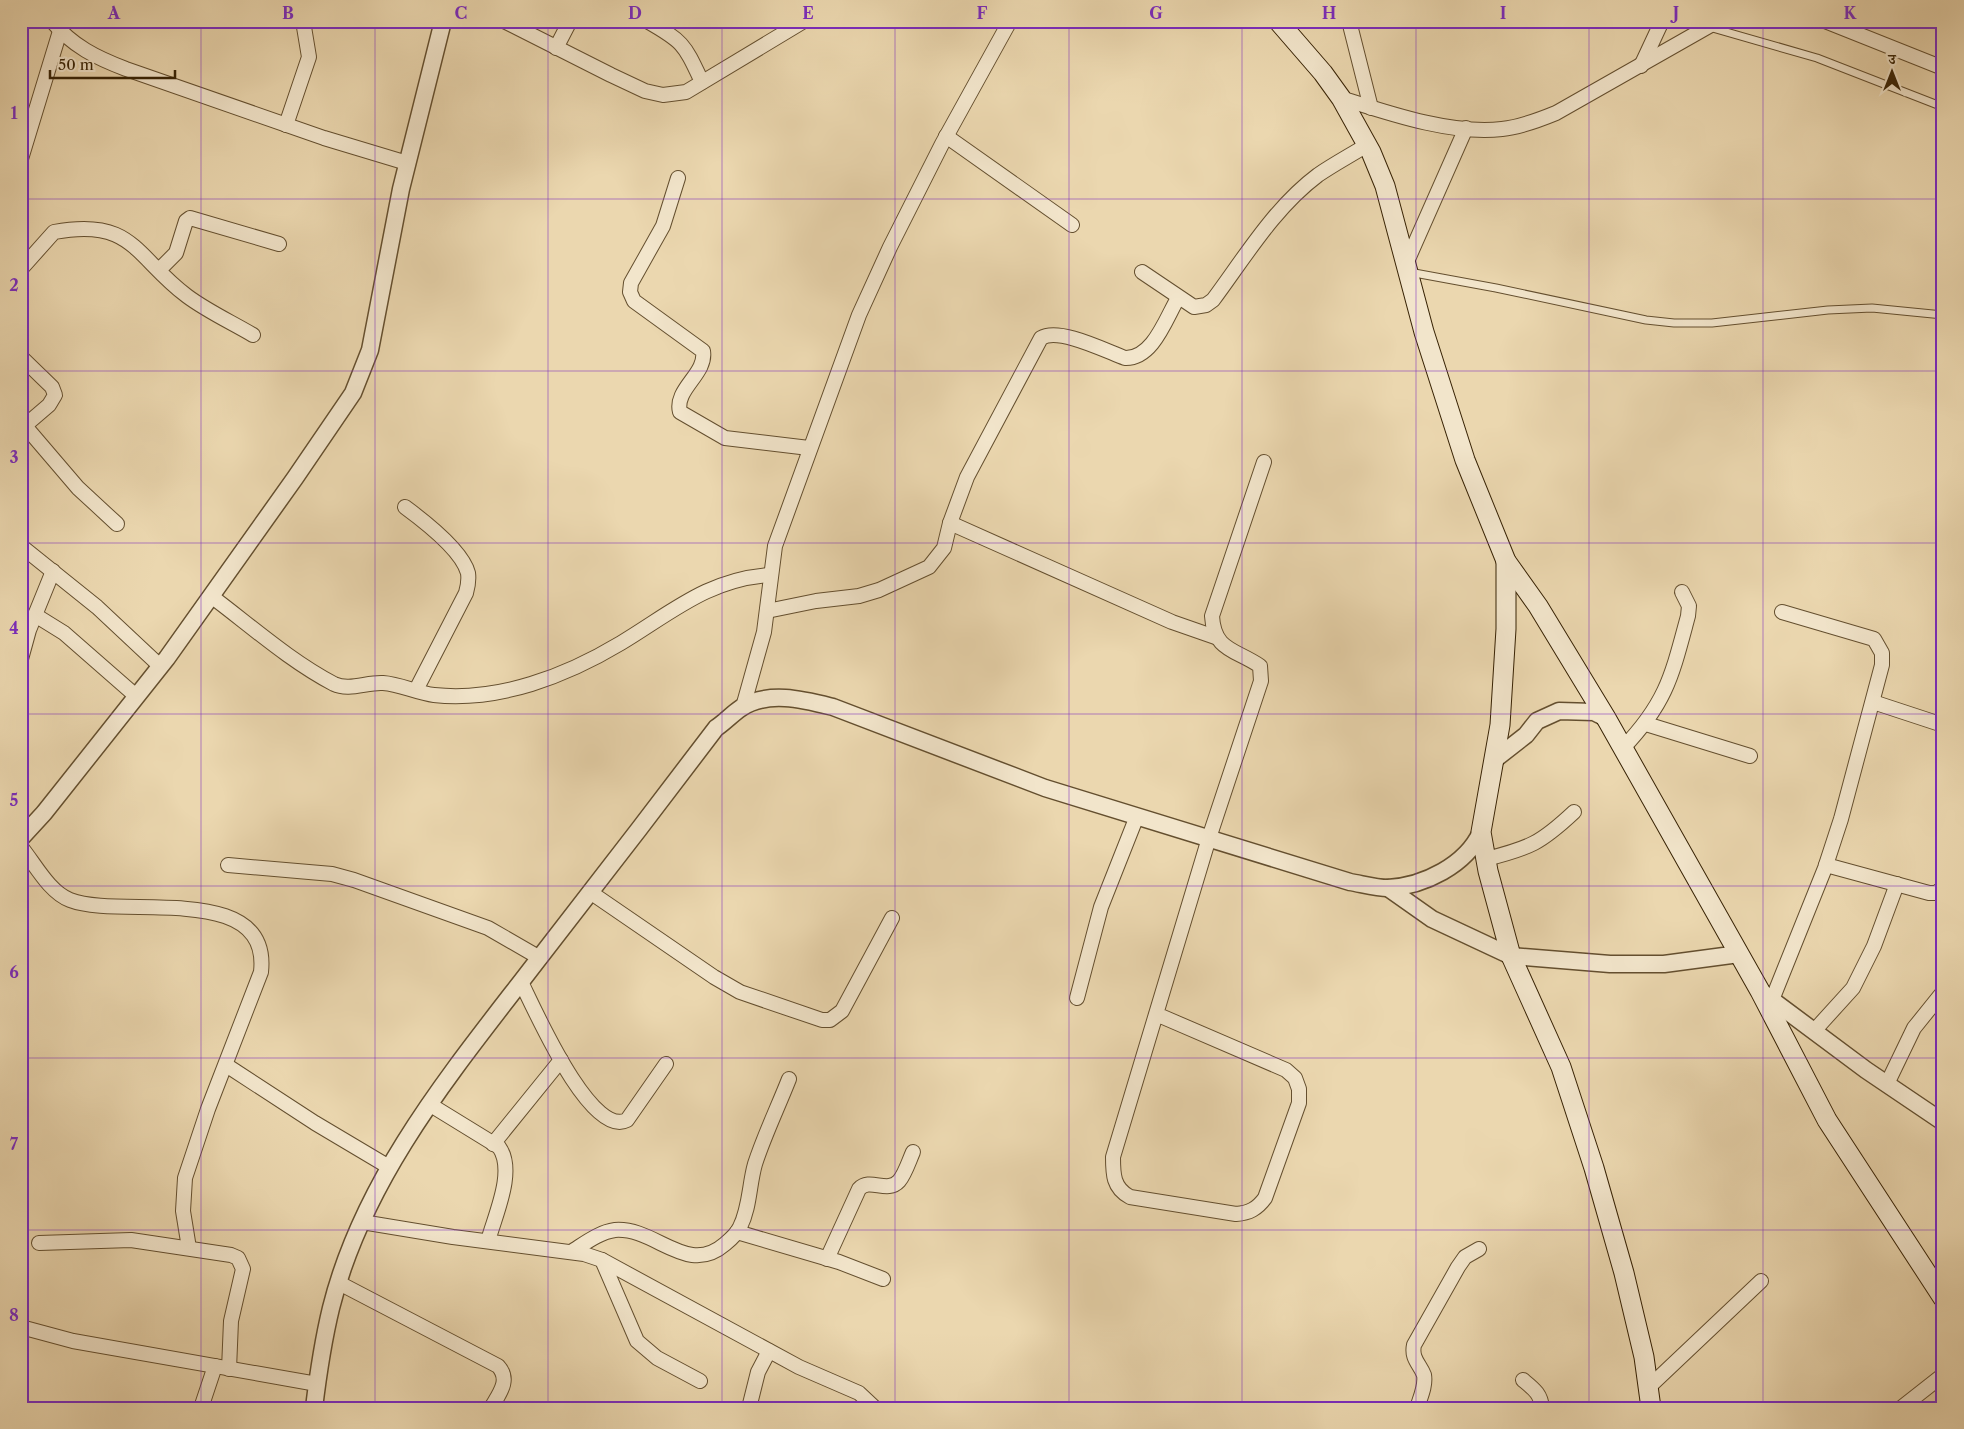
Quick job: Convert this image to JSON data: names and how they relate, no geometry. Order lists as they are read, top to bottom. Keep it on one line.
{"scale_bar":"50 m","north":"top","grid":{"columns":["A","B","C","D","E","F","G","H","I","J","K"],"rows":["1","2","3","4","5","6","7","8"]}}
